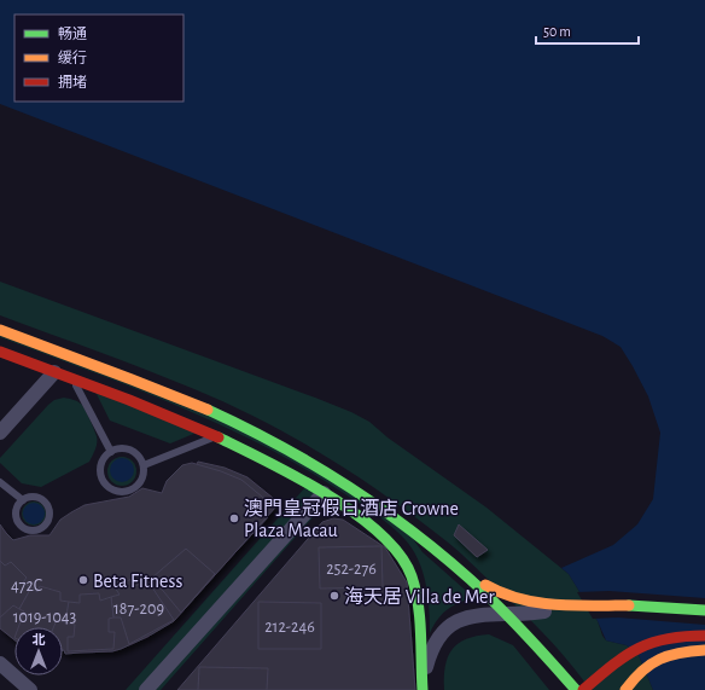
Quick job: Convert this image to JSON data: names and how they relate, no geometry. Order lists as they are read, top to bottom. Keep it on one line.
{"places":["澳門皇冠假日酒店 Crowne Plaza Macau","Beta Fitness","海天居 Villa de Mer"],"house_numbers":["252-276","472C","187-209","1019-1043","212-246"],"legend":["畅通","缓行","拥堵"],"scale_bar":"50 m","north":"top"}
